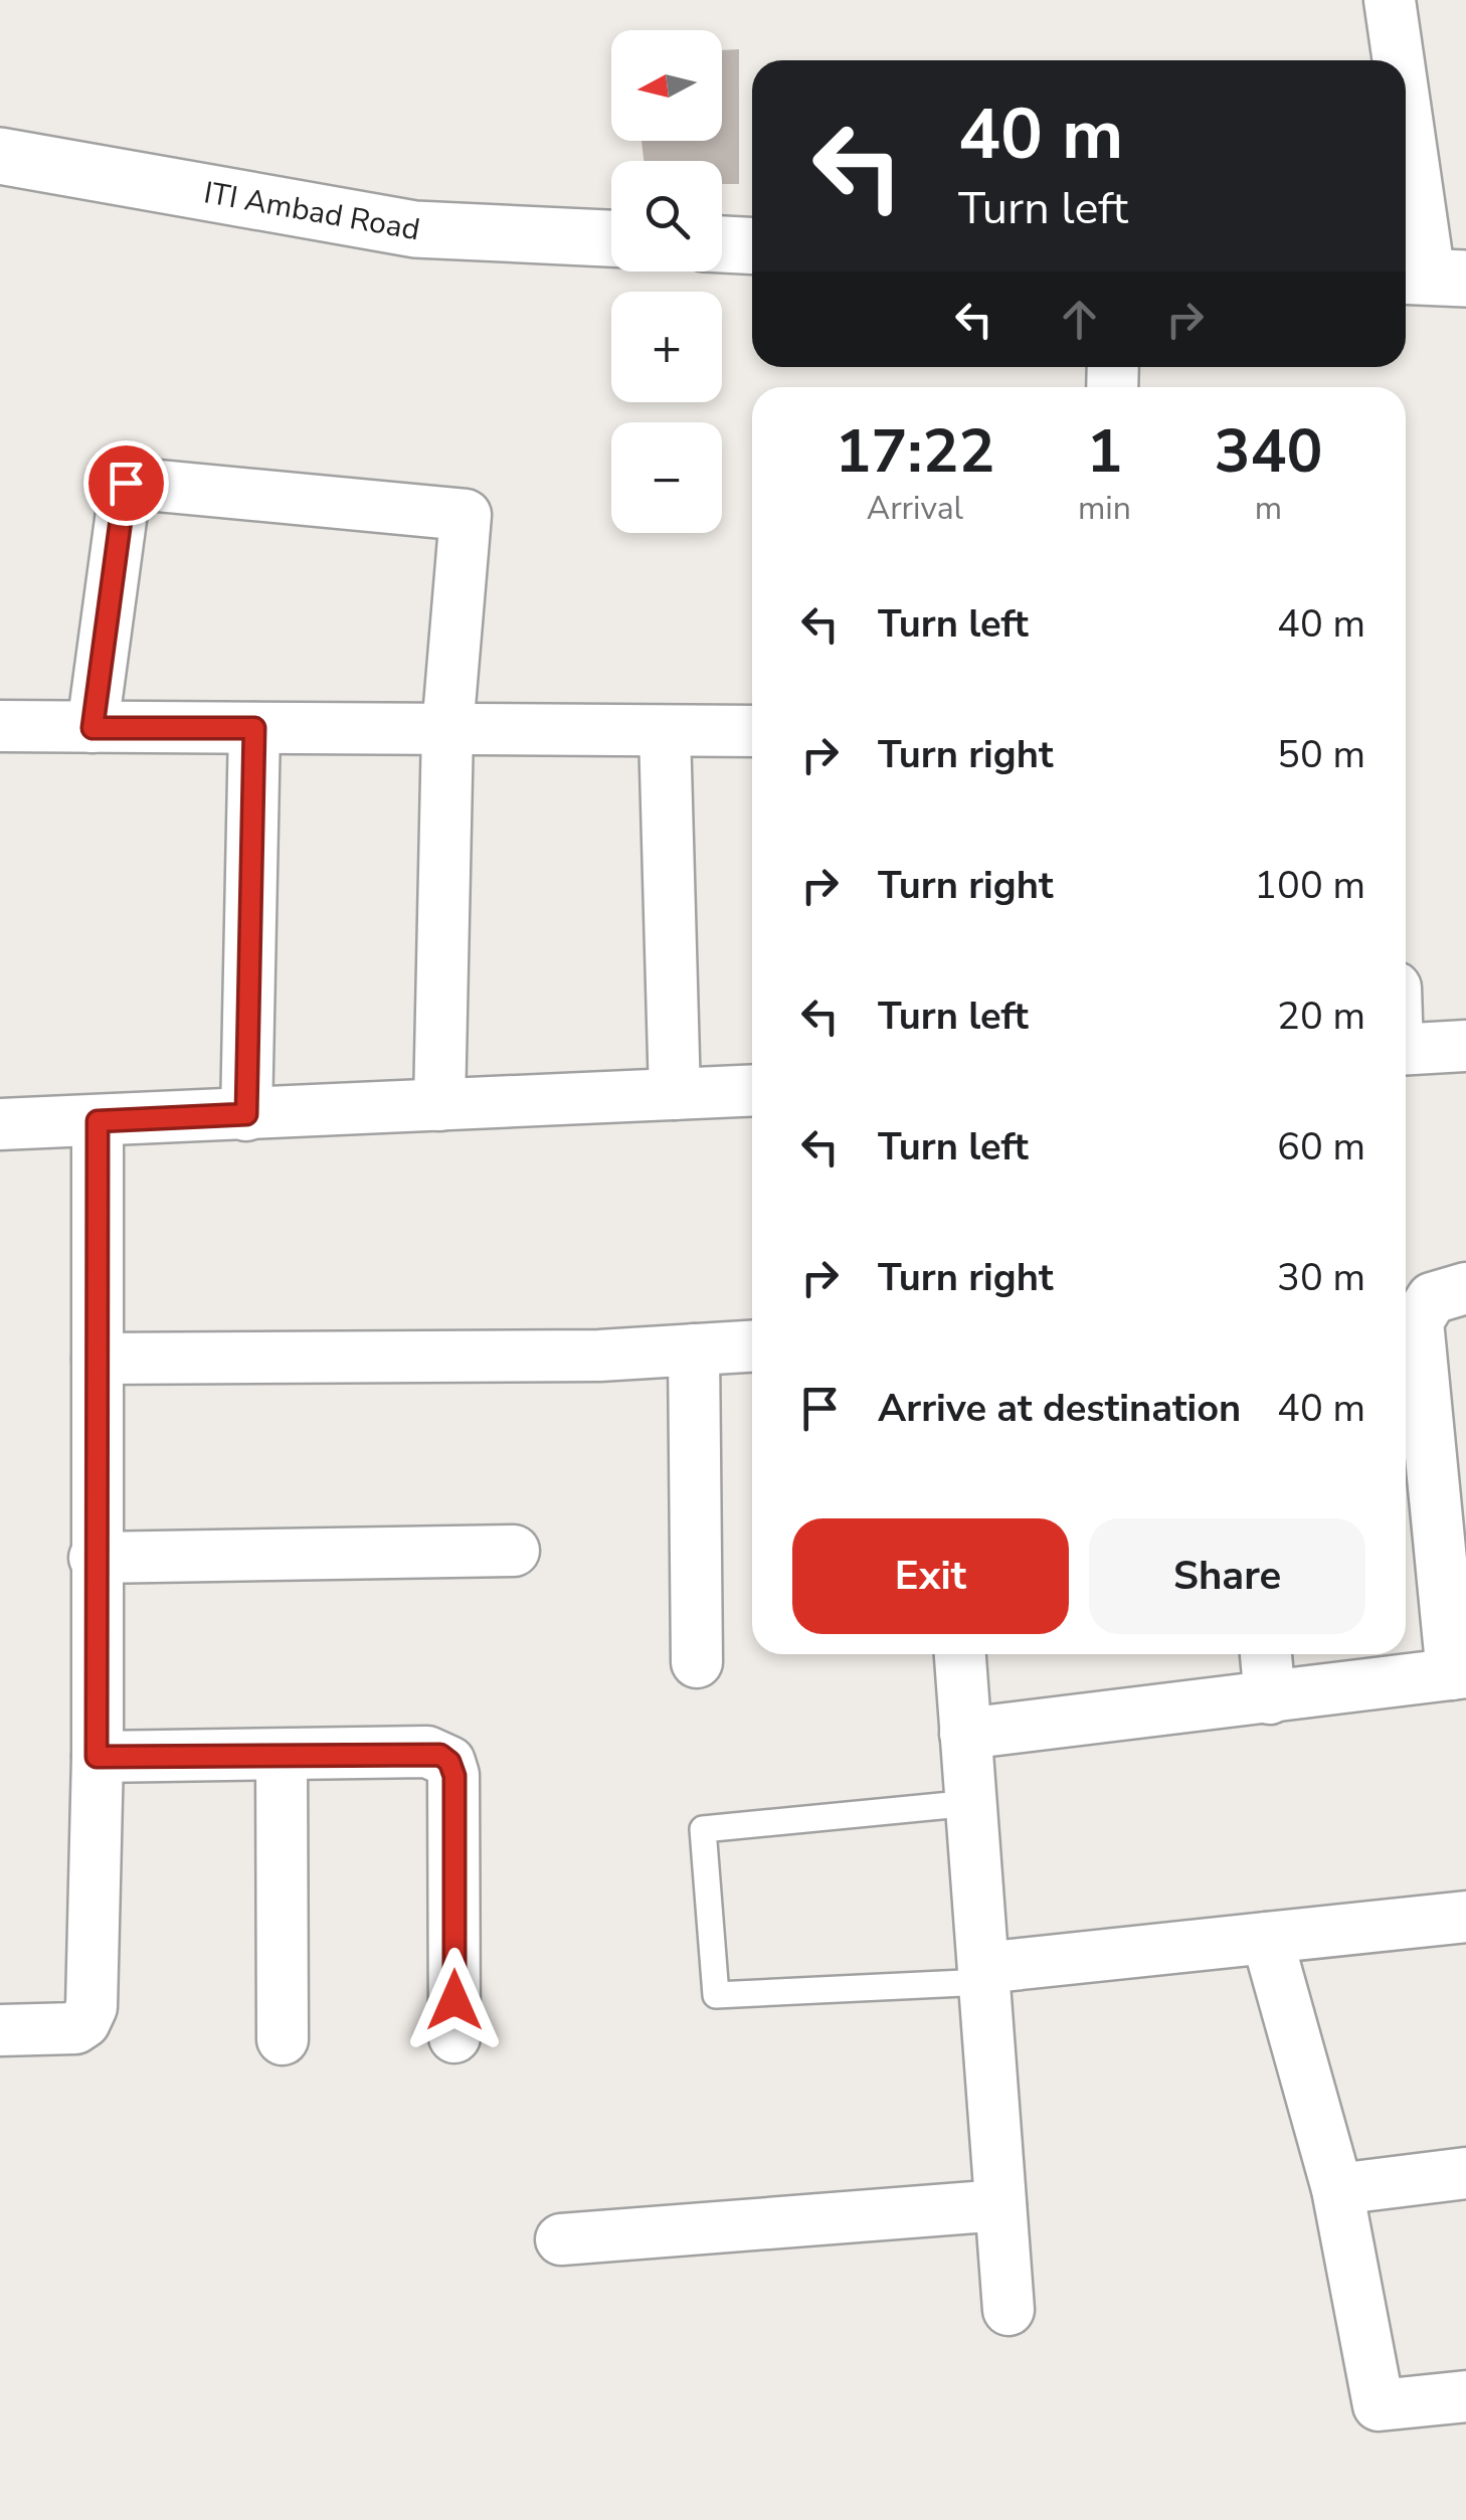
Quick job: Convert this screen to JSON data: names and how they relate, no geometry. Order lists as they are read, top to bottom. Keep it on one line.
{"streets":{"street":["ITI Ambad Road"]},"north":"left","page":{"map_buttons":["+","−"],"turn":["40 m","Turn left"],"eta":["17:22","Arrival","1","min","340","m"],"list":[{"name":"Turn left","value":"40 m"},{"name":"Turn right","value":"50 m"},{"name":"Turn right","value":"100 m"},{"name":"Turn left","value":"20 m"},{"name":"Turn left","value":"60 m"},{"name":"Turn right","value":"30 m"},{"name":"Arrive at destination","value":"40 m"}],"buttons":["Exit","Share"]}}
